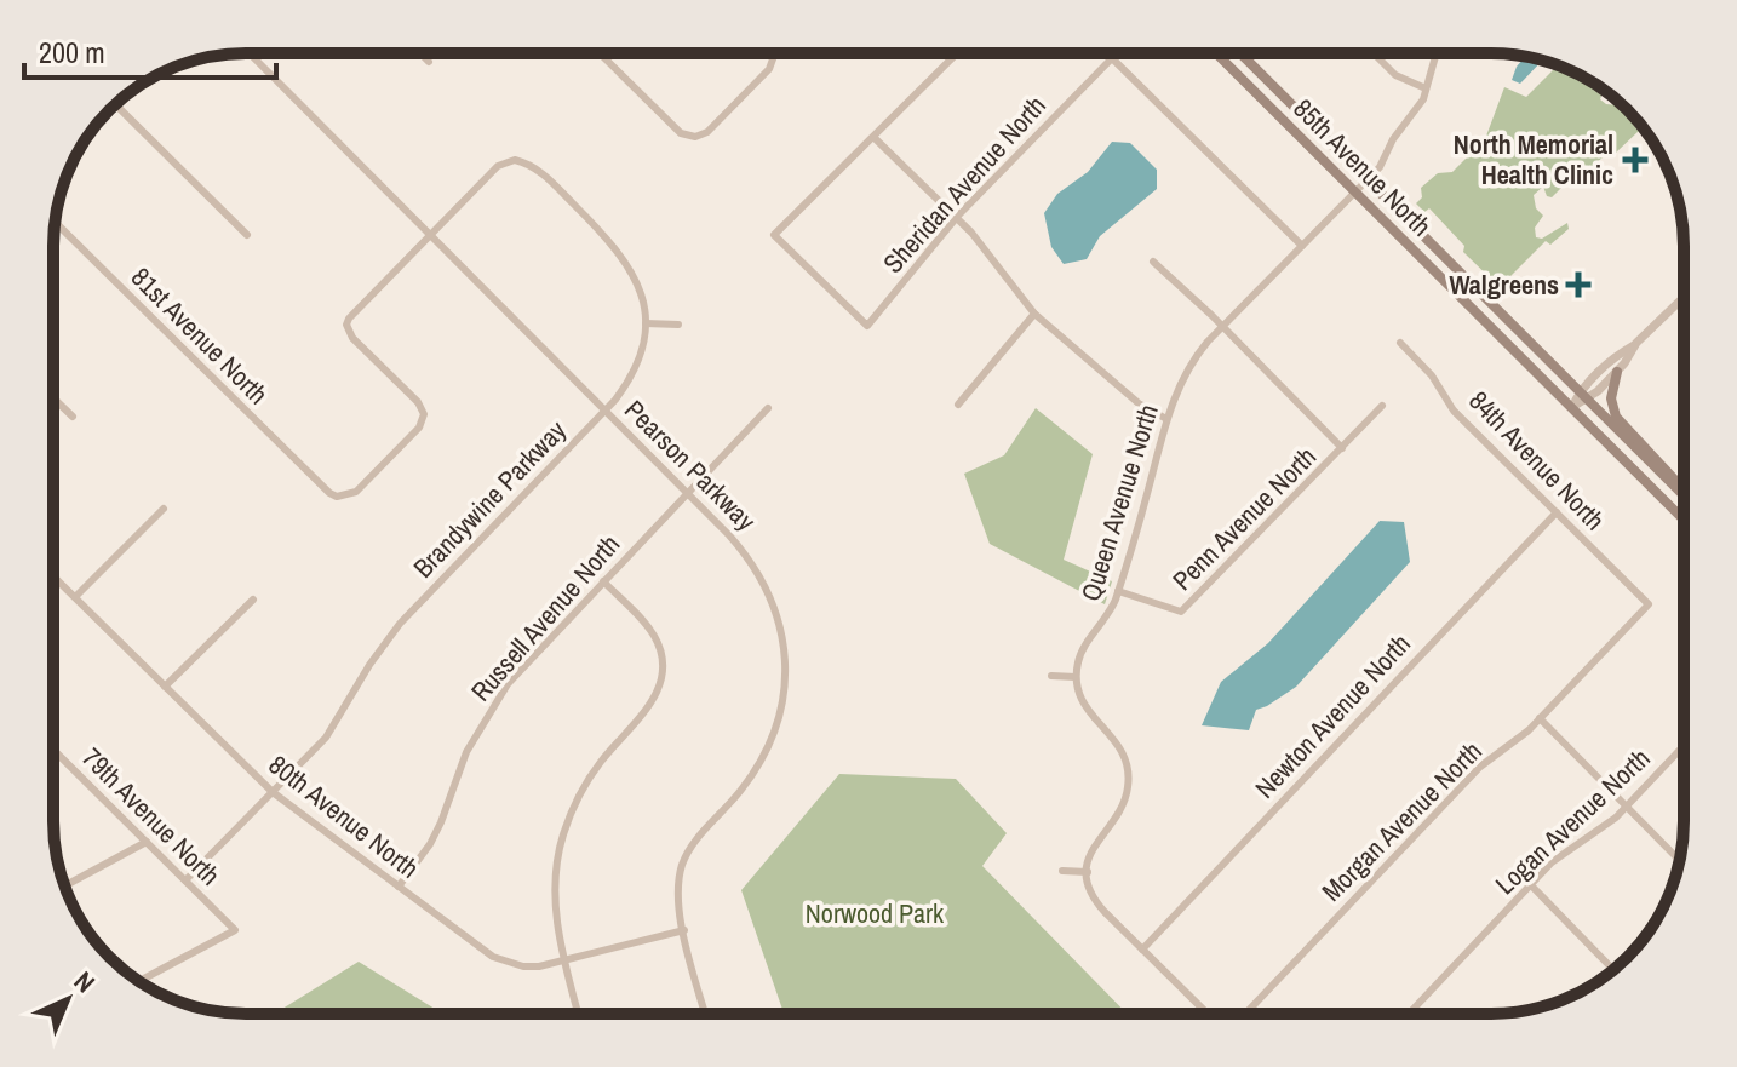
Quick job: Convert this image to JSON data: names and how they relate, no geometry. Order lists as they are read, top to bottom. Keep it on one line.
{"streets":{"main road":["85th Avenue North"],"street":["Sheridan Avenue North","81st Avenue North","84th Avenue North","Pearson Parkway","Brandywine Parkway","Queen Avenue North","Penn Avenue North","Russell Avenue North","Newton Avenue North","79th Avenue North","80th Avenue North","Morgan Avenue North","Logan Avenue North"]},"crossings":[["85th Avenue North","Queen Avenue North"],["Sheridan Avenue North","Queen Avenue North"],["81st Avenue North","Pearson Parkway"],["81st Avenue North","Brandywine Parkway"],["84th Avenue North","Newton Avenue North"],["84th Avenue North","Morgan Avenue North"],["Pearson Parkway","Brandywine Parkway"],["Pearson Parkway","Russell Avenue North"],["Pearson Parkway","80th Avenue North"],["Brandywine Parkway","79th Avenue North"],["Brandywine Parkway","80th Avenue North"],["Queen Avenue North","Penn Avenue North"],["Russell Avenue North","80th Avenue North"]],"parks":["Norwood Park"],"places":{"health":["North Memorial Health Clinic","Walgreens"]},"scale_bar":"200 m","north":"top right"}
